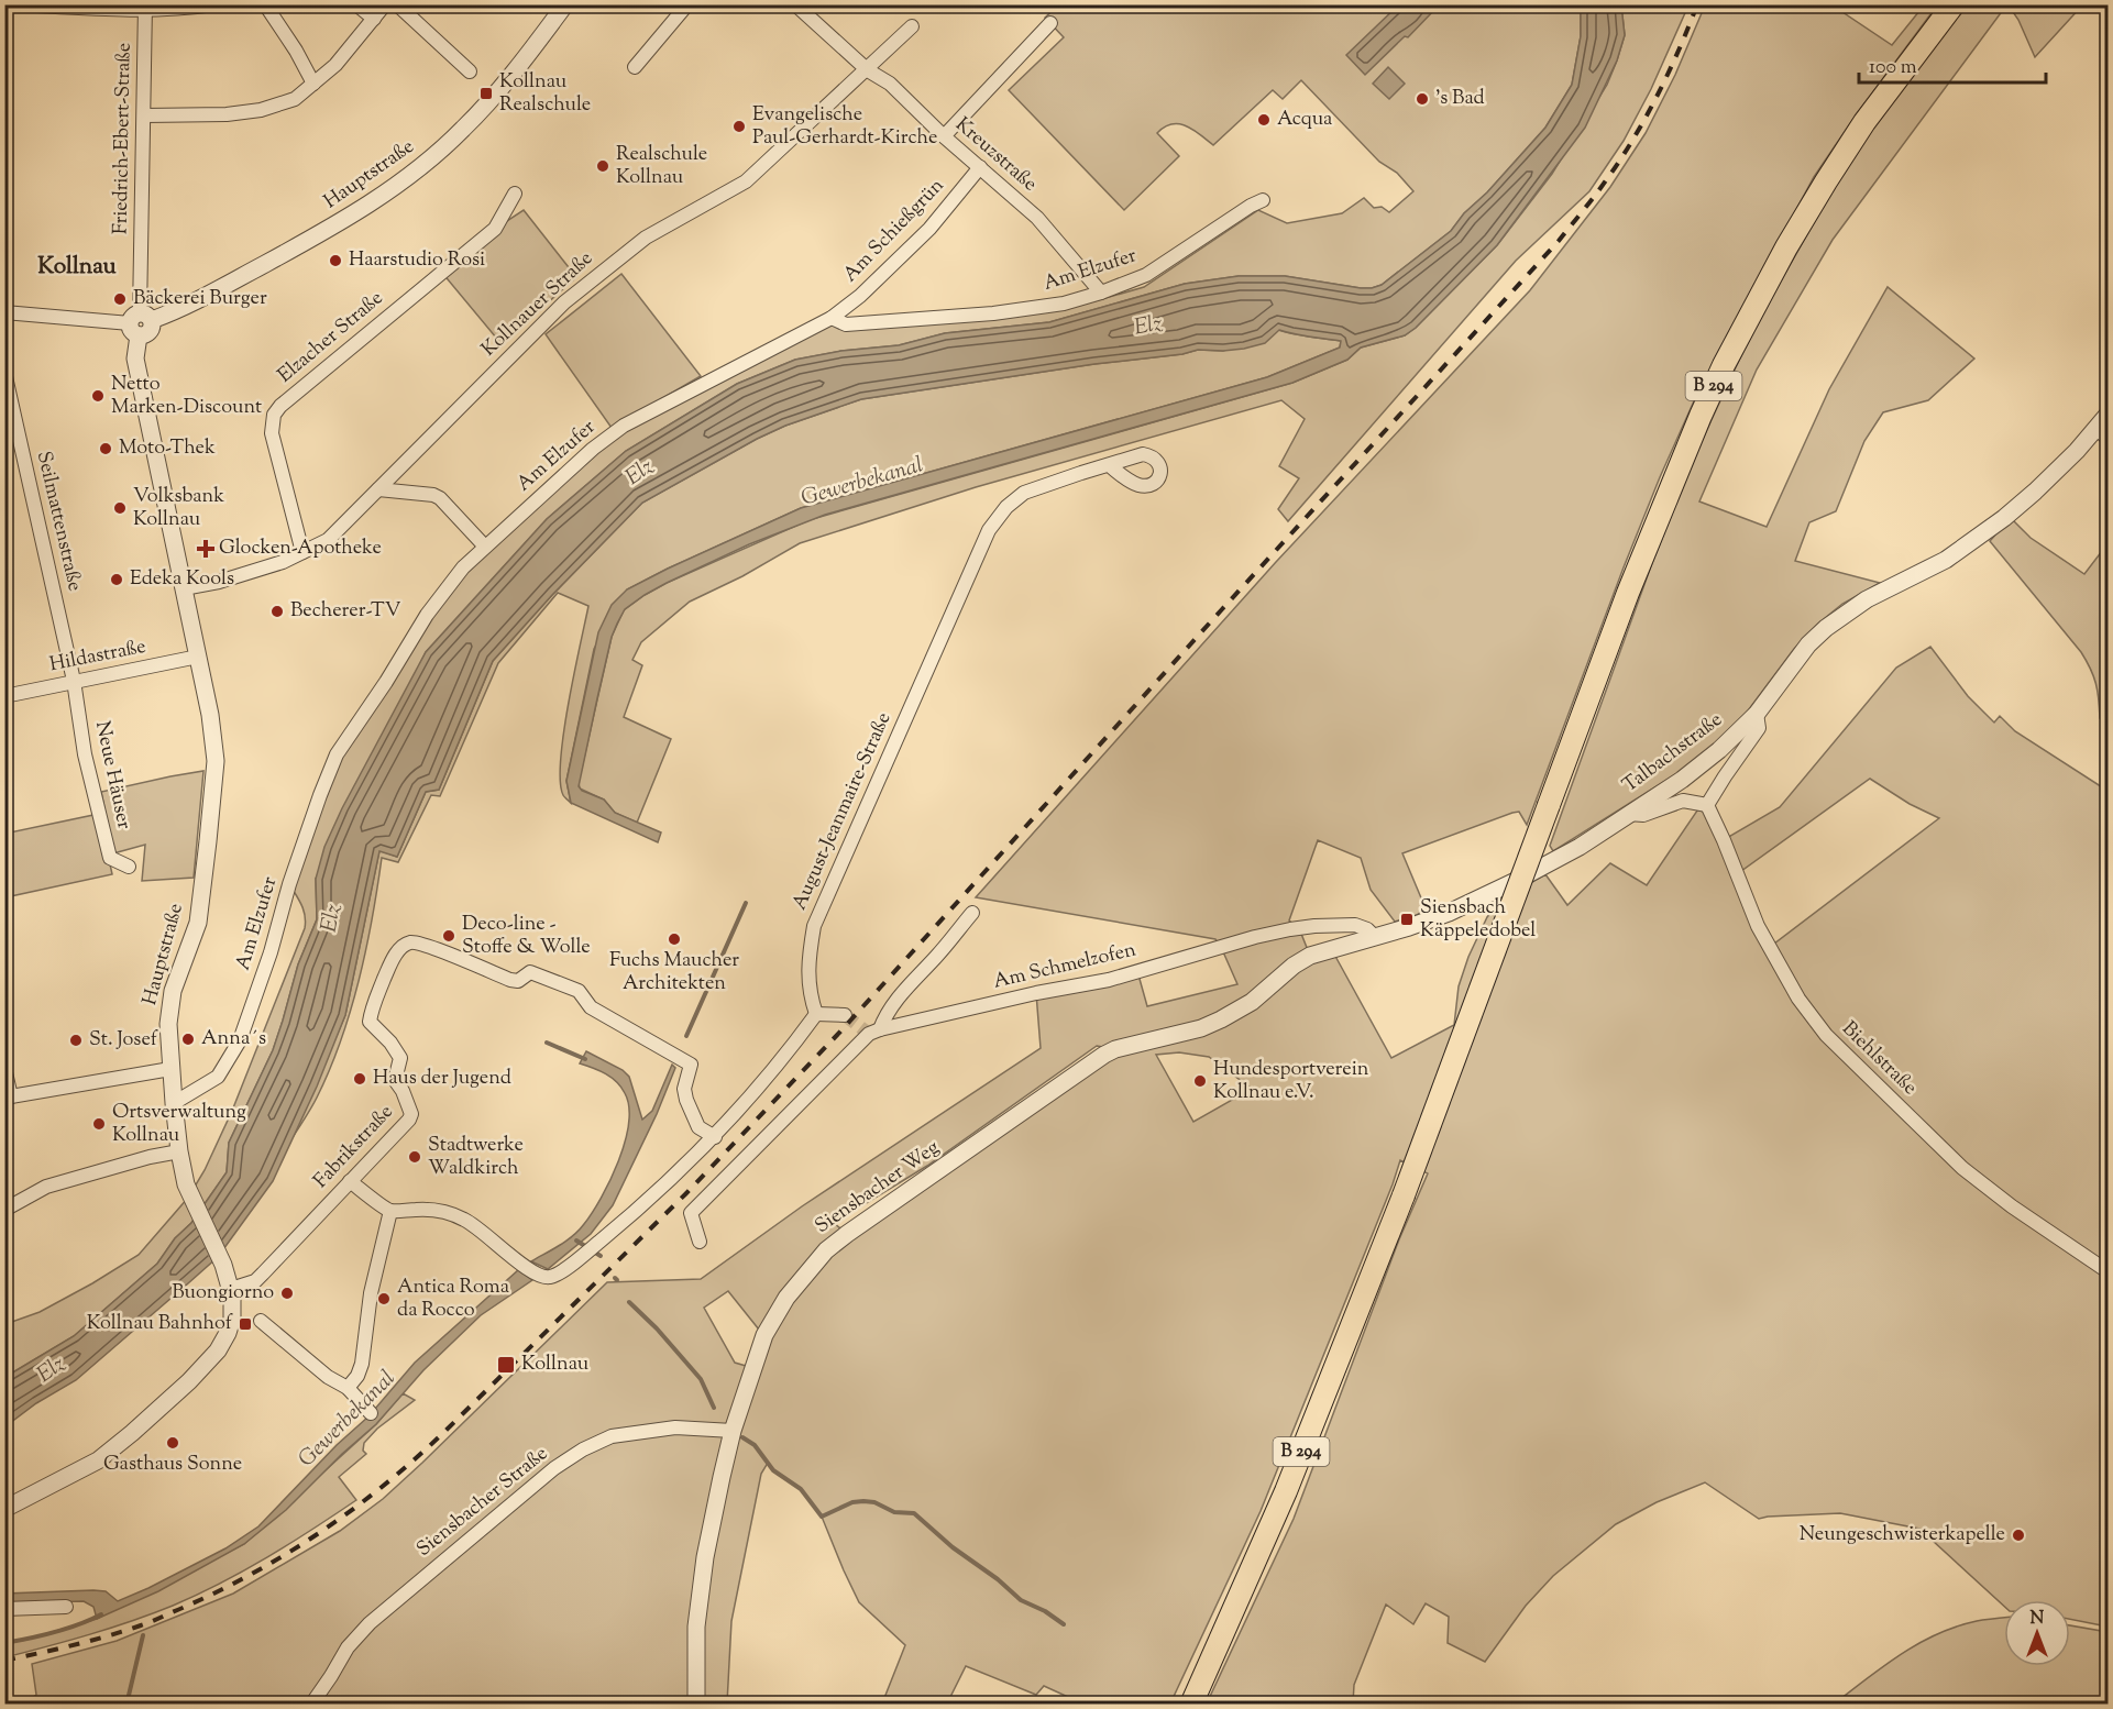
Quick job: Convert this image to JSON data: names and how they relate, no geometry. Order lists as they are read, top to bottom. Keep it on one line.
{"streets":{"highway":["B 294"],"street":["Friedrich-Ebert-Straße","Kreuzstraße","Hauptstraße","Am Schießgrün","Am Elzufer","Kollnauer Straße","Elzacher Straße","Seilmattenstraße","Hildastraße","Talbachstraße","Neue Häuser","August-Jeanmaire-Straße","Am Schmelzofen","Biehlstraße","Fabrikstraße","Siensbacher Weg","Siensbacher Straße"]},"crossings":[["Friedrich-Ebert-Straße","Hauptstraße"],["Kreuzstraße","Am Schießgrün"],["Kreuzstraße","Am Elzufer"],["Kreuzstraße","Kollnauer Straße"],["Hauptstraße","Am Elzufer"],["Hauptstraße","Kollnauer Straße"],["Hauptstraße","Hildastraße"],["Hauptstraße","Fabrikstraße"],["Am Schießgrün","Am Elzufer"],["Kollnauer Straße","Elzacher Straße"],["Seilmattenstraße","Hildastraße"],["Seilmattenstraße","Neue Häuser"],["Hildastraße","Neue Häuser"],["Talbachstraße","Am Schmelzofen"],["Talbachstraße","Siensbacher Weg"],["Am Schmelzofen","Siensbacher Weg"],["Siensbacher Weg","Siensbacher Straße"]],"districts":["Kollnau"],"water":["Elz","Gewerbekanal"],"places":{"transit":["Kollnau Realschule","Siensbach Käppeledobel","Kollnau Bahnhof","Kollnau"],"other":["'s Bad","Acqua","Evangelische Paul-Gerhardt-Kirche","Realschule Kollnau","Haarstudio Rosi","Bäckerei Burger","Netto Marken-Discount","Moto-Thek","Volksbank Kollnau","Edeka Kools","Becherer-TV","Deco-line - Stoffe & Wolle","Fuchs Maucher Architekten","Anna´s","St. Josef","Haus der Jugend","Hundesportverein Kollnau e.V.","Ortsverwaltung Kollnau","Stadtwerke Waldkirch","Buongiorno","Antica Roma da Rocco","Gasthaus Sonne","Neungeschwisterkapelle"],"health":["Glocken-Apotheke"]},"scale_bar":"100 m","north":"top"}
